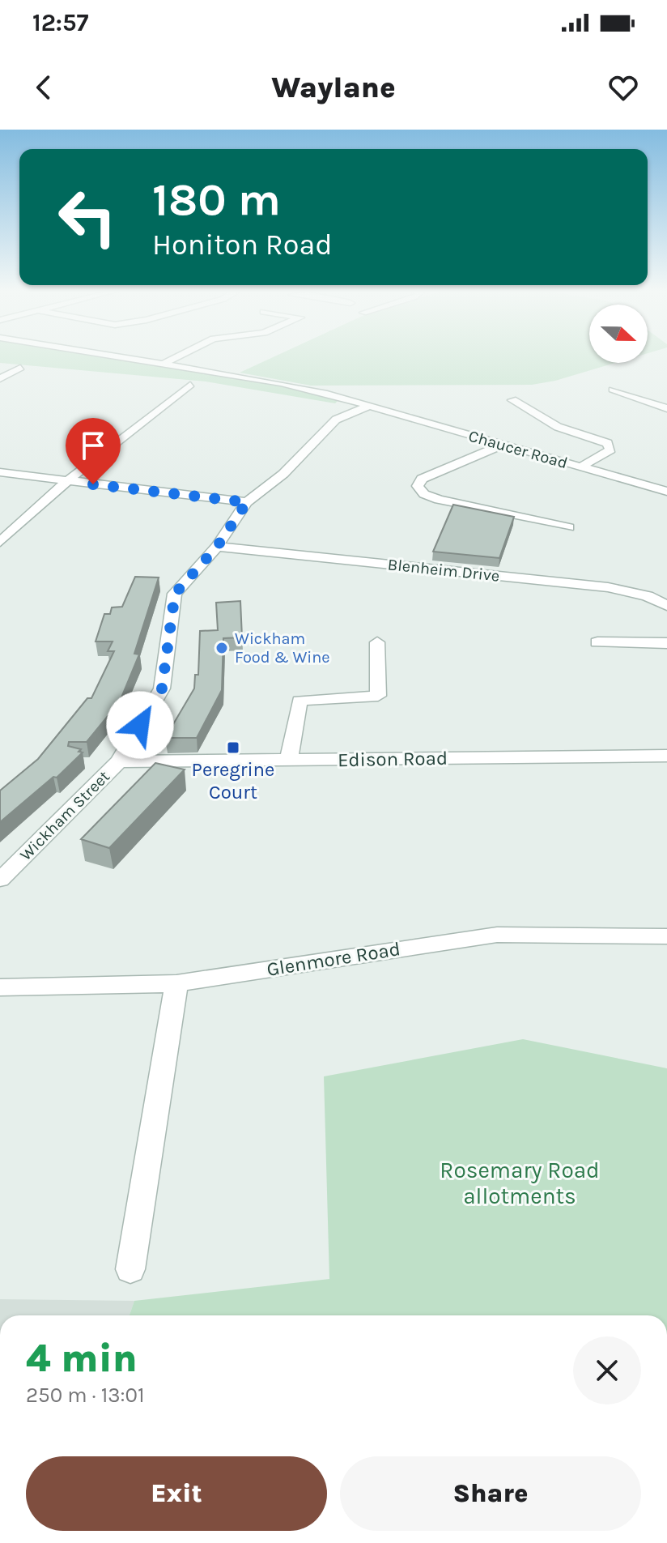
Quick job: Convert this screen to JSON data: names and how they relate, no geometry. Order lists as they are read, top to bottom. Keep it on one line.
{"streets":{"street":["Chaucer Road","Blenheim Drive","Edison Road","Wickham Street","Glenmore Road"]},"crossings":[["Chaucer Road","Wickham Street"],["Blenheim Drive","Wickham Street"],["Edison Road","Wickham Street"]],"parks":["Rosemary Road allotments"],"places":{"other":["Wickham Food & Wine"],"transit":["Peregrine Court"]},"north":"right","page":{"status":"12:57","header":"Waylane","turn":["180 m","Honiton Road"],"heading":["4 min","250 m · 13:01"],"buttons":["Exit","Share"]}}
